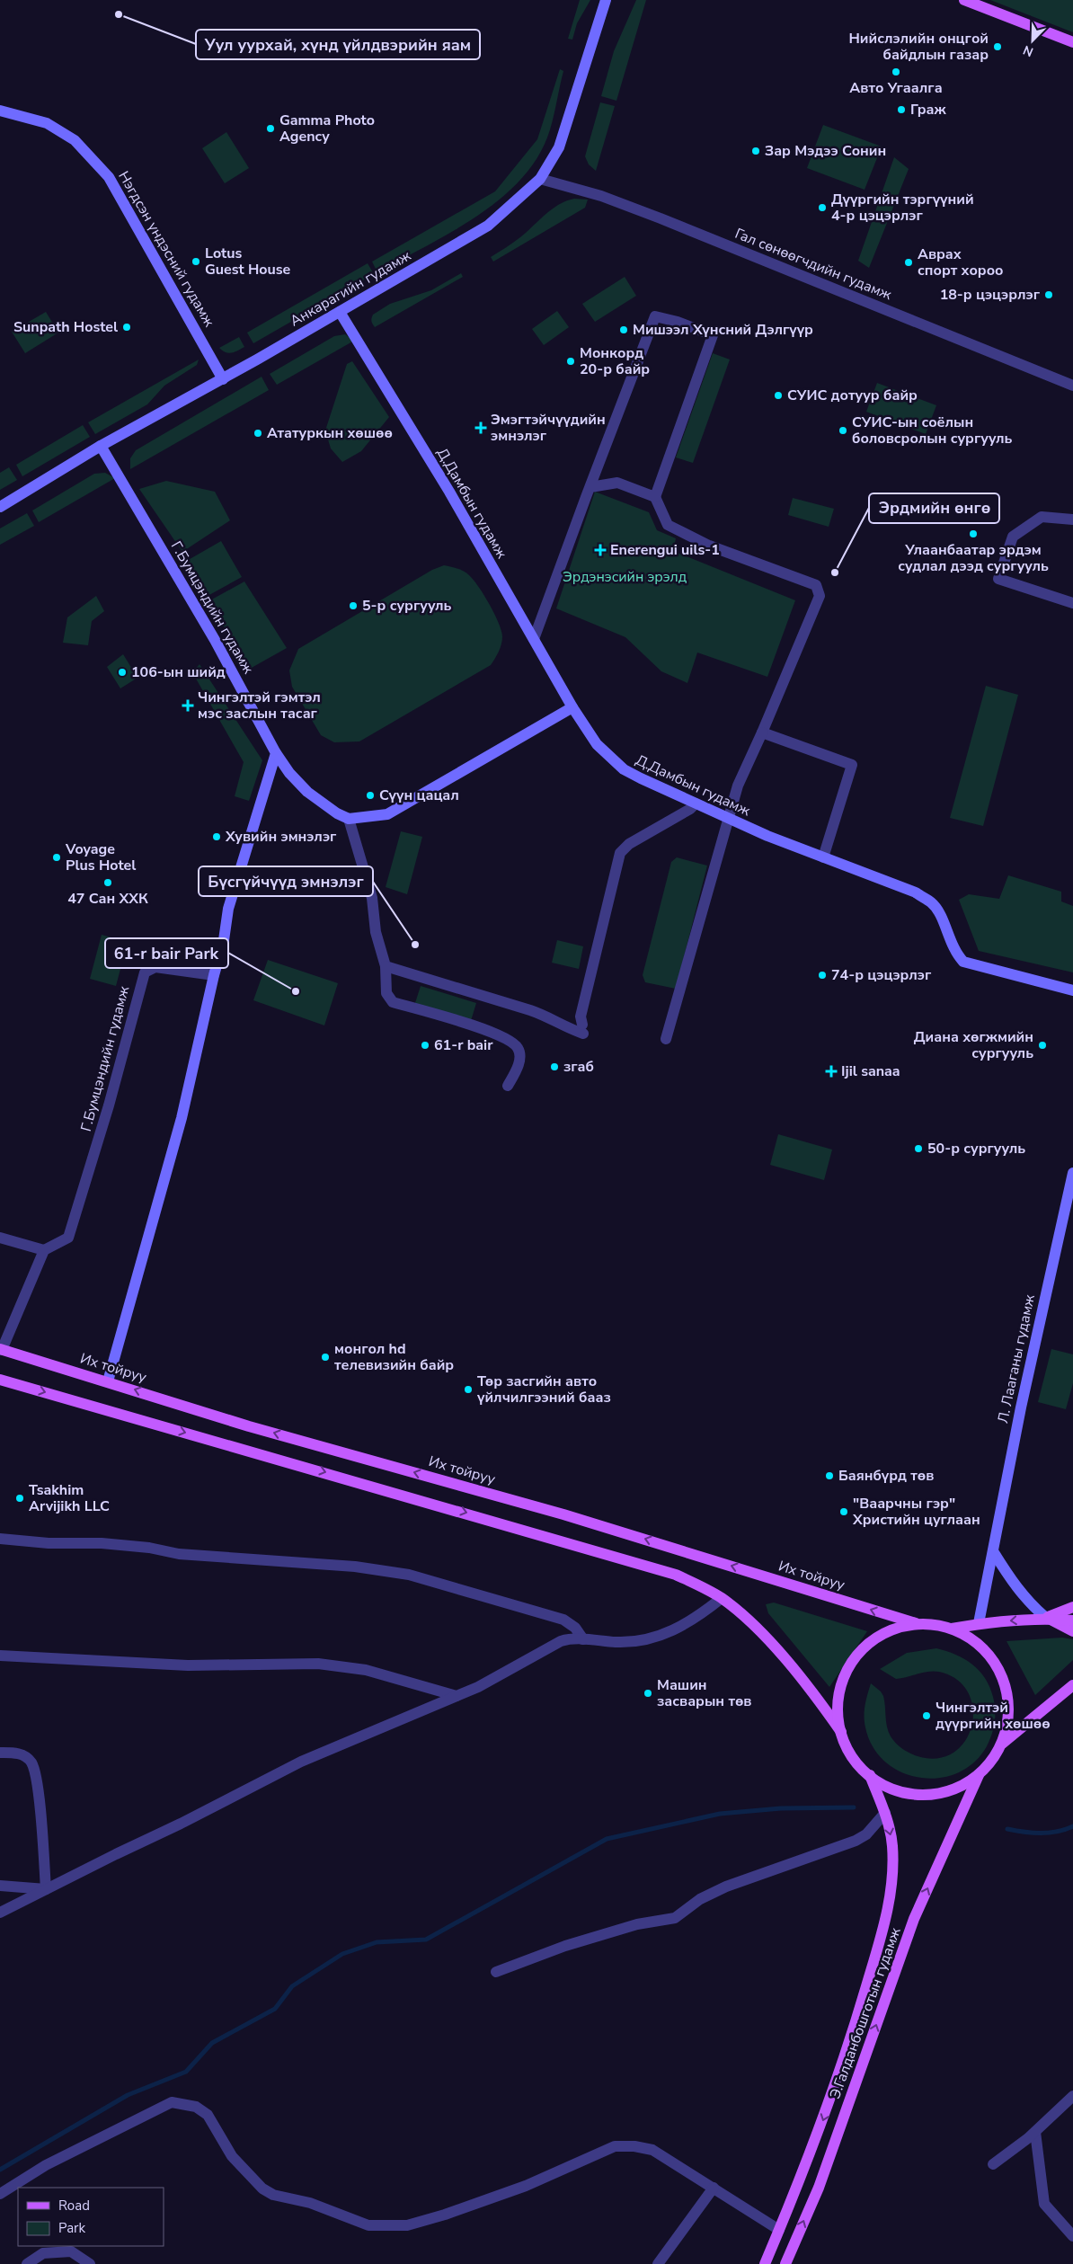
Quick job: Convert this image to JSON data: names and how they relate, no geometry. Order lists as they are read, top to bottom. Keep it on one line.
{"streets":{"main road":["Их тойруу","Э.Галданбошготын гудамж"],"street":["Нэгдсэн үндэсний гудамж","Гал сөнөөгчдийн гудамж","Анкарагийн гудамж","Д.Дамбын гудамж","Г.Бумцэндийн гудамж","Л. Лааганы гудамж"]},"crossings":[["Нэгдсэн үндэсний гудамж","Анкарагийн гудамж"],["Гал сөнөөгчдийн гудамж","Анкарагийн гудамж"],["Анкарагийн гудамж","Д.Дамбын гудамж"],["Анкарагийн гудамж","Г.Бумцэндийн гудамж"]],"parks":["Эрдэнэсийн эрэлд"],"places":{"other":["Уул уурхай, хүнд үйлдвэрийн яам","Нийслэлийн онцгой байдлын газар","Авто Угаалга","Граж","Gamma Photo Agency","Зар Мэдээ Сонин","Дүүргийн тэргүүний 4-р цэцэрлэг","Lotus Guest House","Аврах спорт хороо","18-р цэцэрлэг","Sunpath Hostel","Мишээл Хүнсний Дэлгүүр","Монкорд 20-р байр","СУИС дотуур байр","СУИС-ын соёлын боловсролын сургууль","Ататуркын хөшөө","Улаанбаатар эрдэм судлал дээд сургууль","Эрдмийн өнгө","5-р сургууль","106-ын шийд","Сүүн цацал","Хувийн эмнэлэг","Voyage Plus Hotel","47 Сан ХХК","Бүсгүйчүүд эмнэлэг","74-р цэцэрлэг","61-r bair Park","61-r bair","Диана хөгжмийн сургууль","згаб","50-р сургууль","монгол hd телевизийн байр","Төр засгийн авто үйлчилгээний бааз","Баянбүрд төв","Tsakhim Arvijikh LLC","\"Ваарчны гэр\" Христийн цуглаан","Машин засварын төв","Чингэлтэй дүүргийн хөшөө"],"health":["Эмэгтэйчүүдийн эмнэлэг","Enerengui uils-1","Чингэлтэй гэмтэл мэс заслын тасаг","Ijil sanaa"]},"legend":["Road","Park"],"north":"bottom left"}
